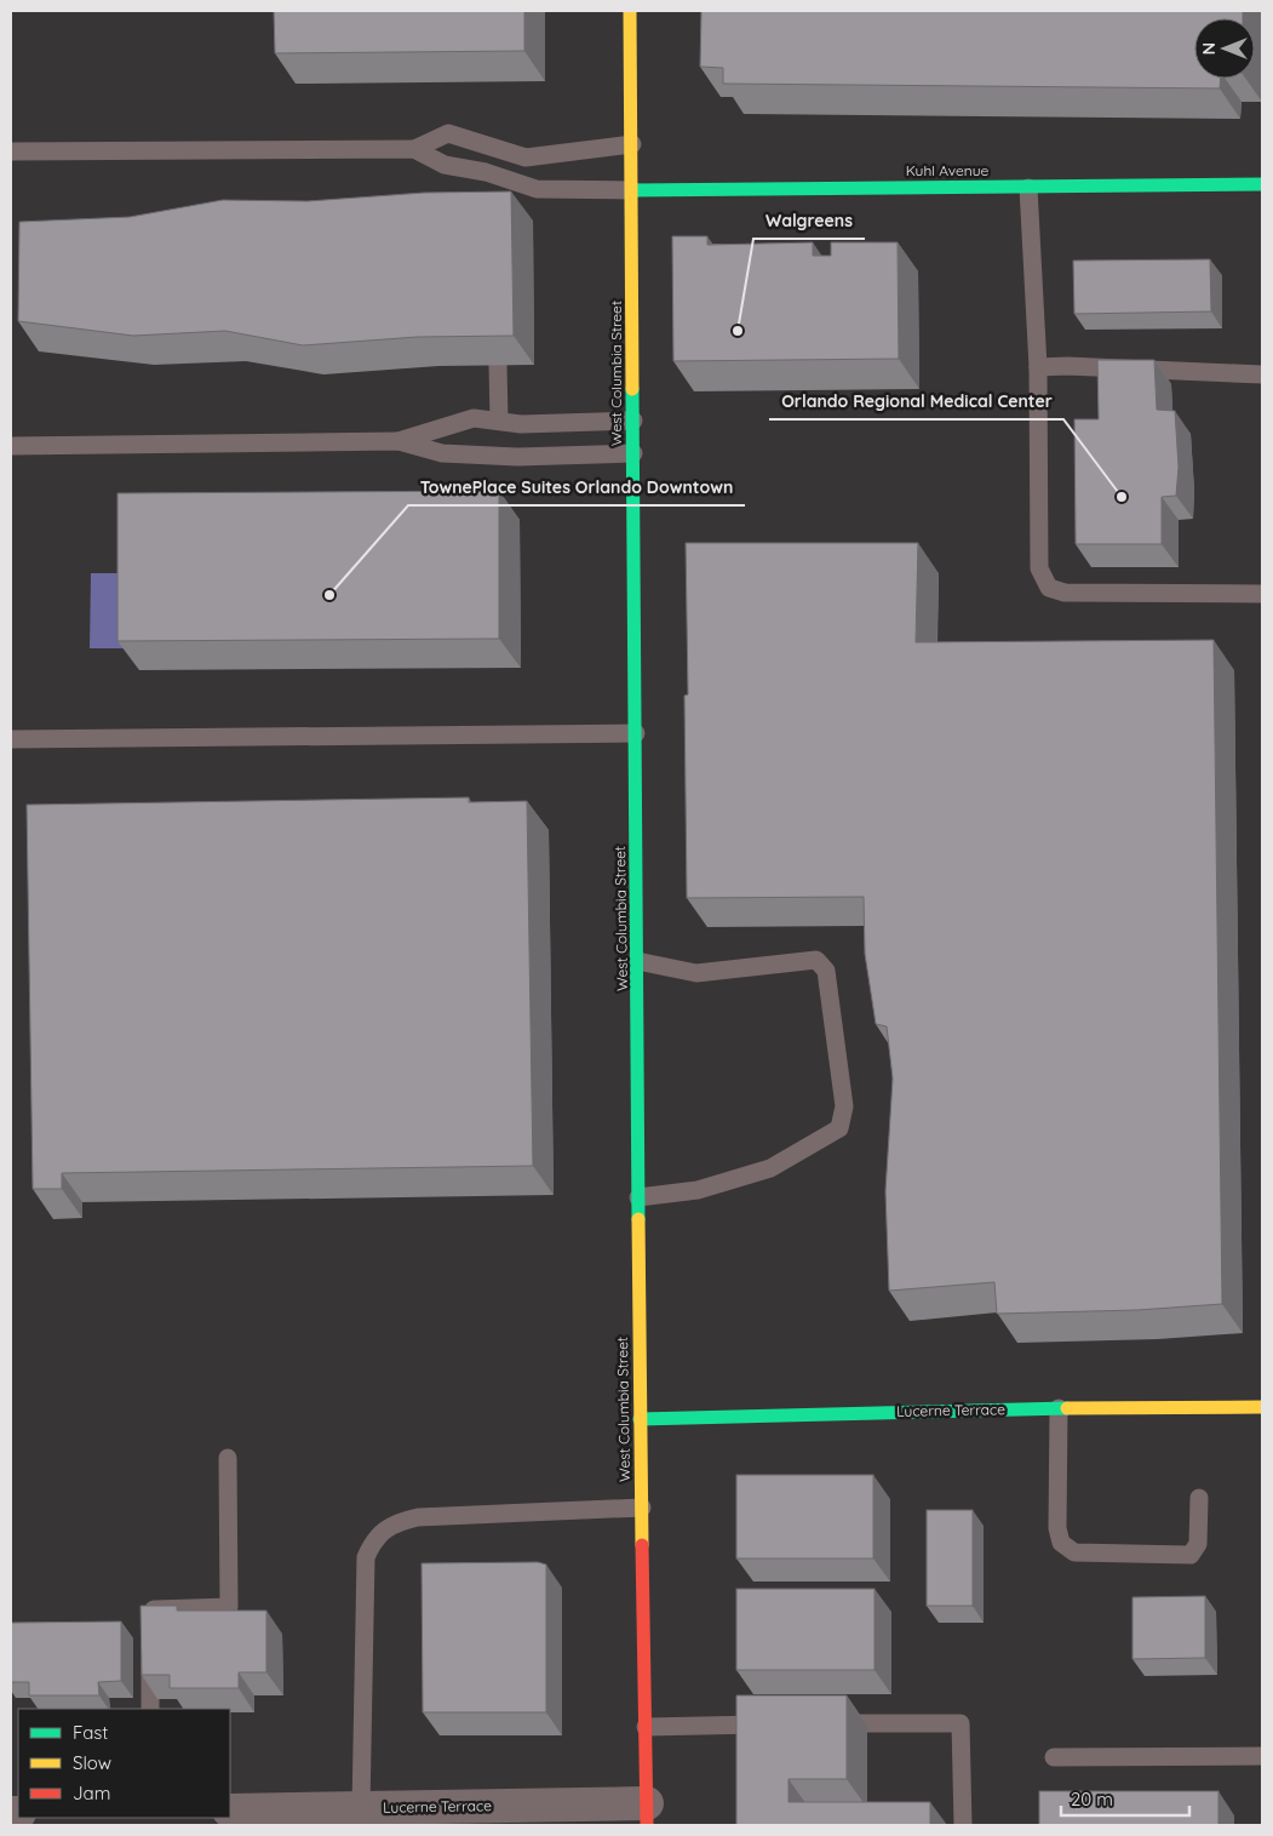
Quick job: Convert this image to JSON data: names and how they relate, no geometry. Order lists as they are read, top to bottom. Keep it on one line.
{"streets":{"street":["Kuhl Avenue","West Columbia Street","Lucerne Terrace"]},"crossings":[["Kuhl Avenue","West Columbia Street"],["West Columbia Street","Lucerne Terrace"]],"places":["Walgreens","Orlando Regional Medical Center","TownePlace Suites Orlando Downtown"],"legend":["Fast","Slow","Jam"],"scale_bar":"20 m","north":"left"}
